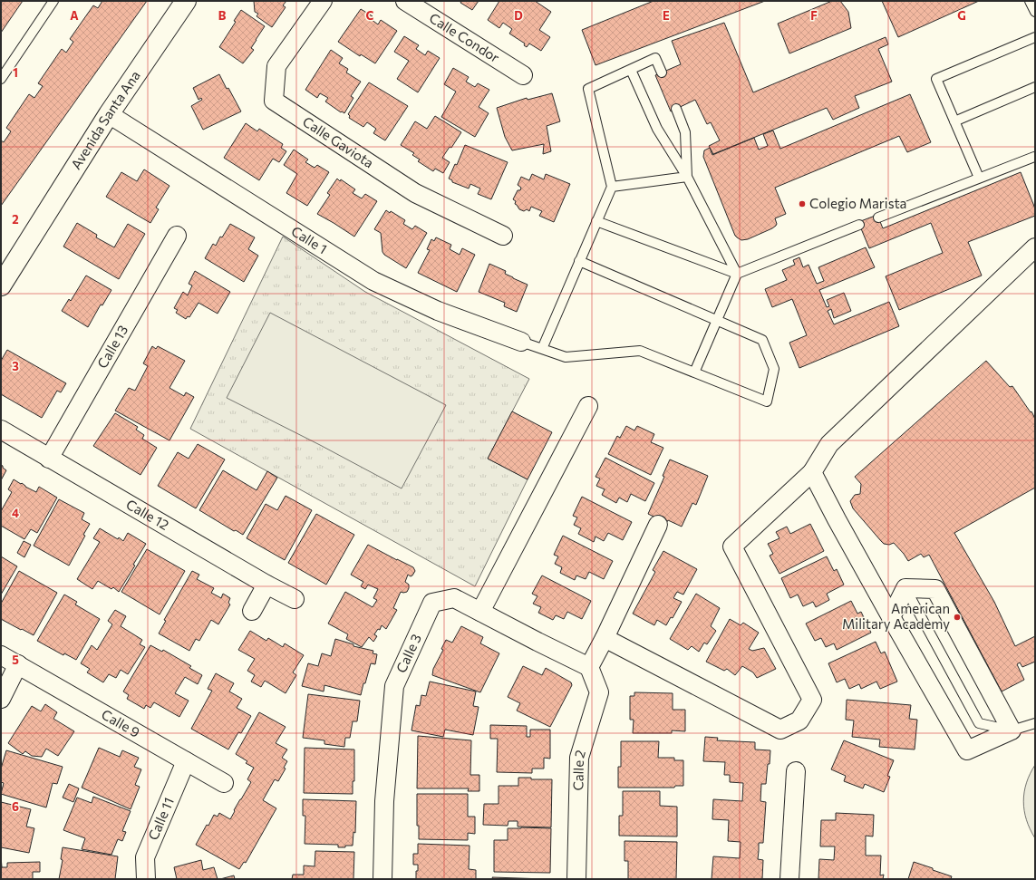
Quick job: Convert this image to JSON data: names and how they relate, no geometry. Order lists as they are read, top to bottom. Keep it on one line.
{"streets":{"street":["Calle Condor","Avenida Santa Ana","Calle Gaviota","Calle 1","Calle 13","Calle 12","Calle 3","Calle 9","Calle 2","Calle 11"]},"crossings":[["Avenida Santa Ana","Calle 1"],["Calle 13","Calle 12"],["Calle 3","Calle 2"],["Calle 9","Calle 11"]],"places":["Colegio Marista","American Military Academy"],"grid":{"columns":["A","B","C","D","E","F","G"],"rows":["1","2","3","4","5","6"]}}
